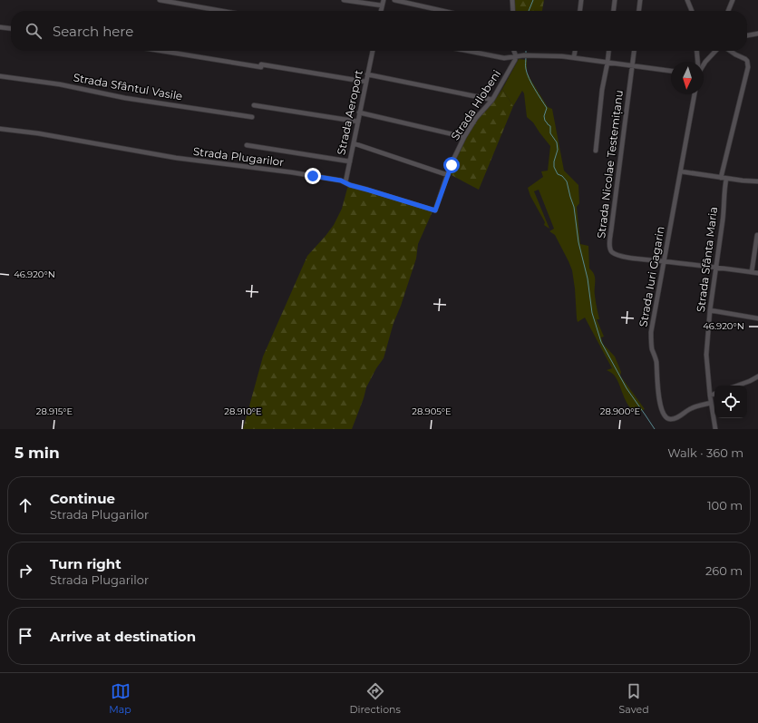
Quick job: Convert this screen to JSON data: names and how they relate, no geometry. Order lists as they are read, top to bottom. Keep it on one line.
{"streets":{"street":["Strada Sfântul Vasile","Strada Hlobeni","Strada Aeroport","Strada Plugarilor","Strada Nicolae Testemițanu","Strada Sfânta Maria","Strada Iuri Gagarin"]},"crossings":[["Strada Hlobeni","Strada Plugarilor"],["Strada Aeroport","Strada Plugarilor"],["Strada Nicolae Testemițanu","Strada Iuri Gagarin"],["Strada Sfânta Maria","Strada Iuri Gagarin"]],"north":"bottom","page":{"search":"Search here","heading":["5 min","Walk · 360 m"],"list":[["Continue","Strada Plugarilor","100 m"],["Turn right","Strada Plugarilor","260 m"],"Arrive at destination"],"nav":["Map","Directions","Saved"]},"coordinates":["46.920°N","28.915°E","28.910°E","28.905°E","28.900°E"]}
